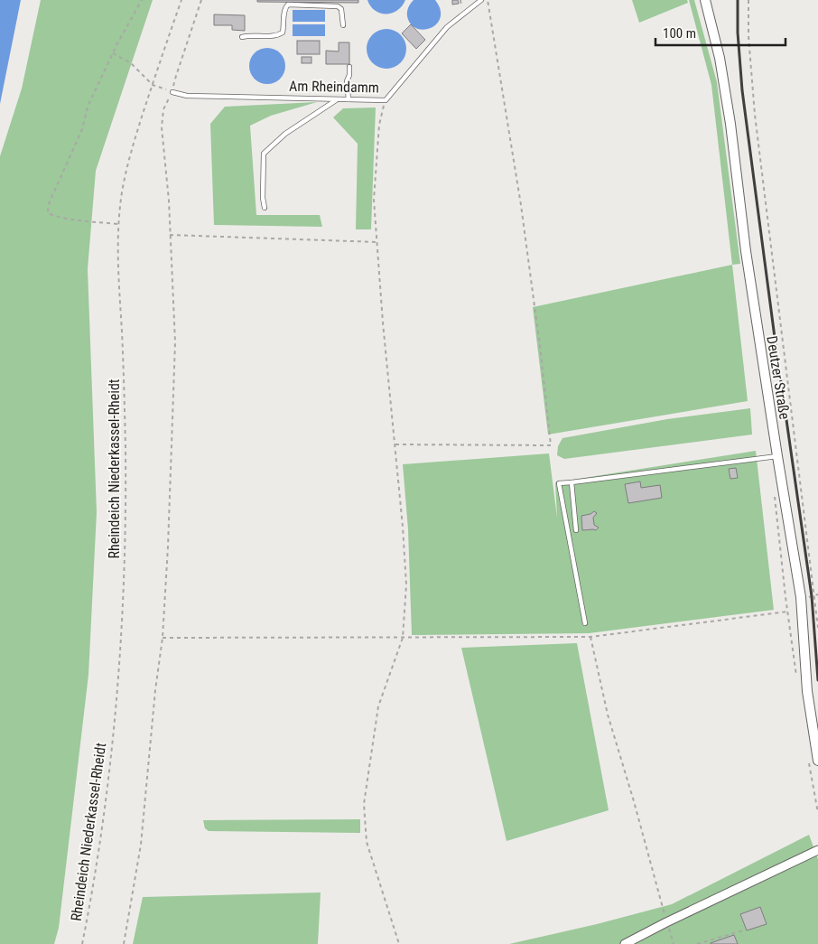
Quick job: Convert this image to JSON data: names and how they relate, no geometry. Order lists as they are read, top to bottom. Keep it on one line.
{"streets":{"street":["Deutzer Straße"],"lane":["Am Rheindamm"],"path":["Rheindeich Niederkassel-Rheidt"]},"scale_bar":"100 m"}
